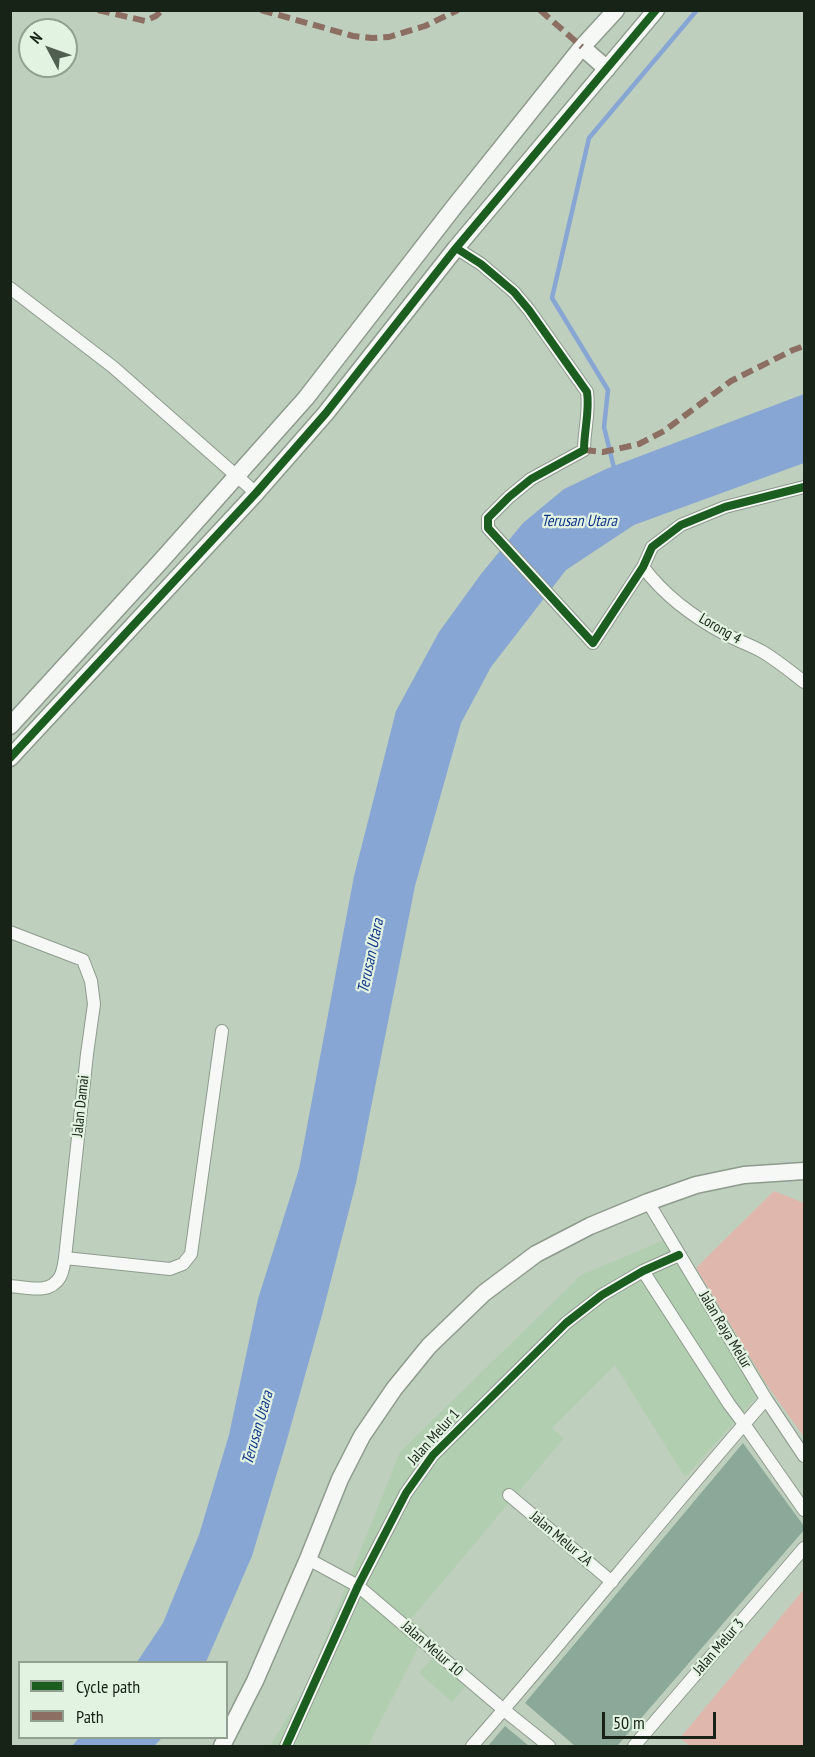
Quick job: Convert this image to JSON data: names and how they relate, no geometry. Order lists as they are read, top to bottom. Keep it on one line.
{"streets":{"street":["Lorong 4","Jalan Damai","Jalan Raya Melur","Jalan Melur 1","Jalan Melur 2A","Jalan Melur 3","Jalan Melur 10"]},"crossings":[["Jalan Raya Melur","Jalan Melur 1"],["Jalan Melur 1","Jalan Melur 10"]],"water":["Terusan Utara"],"legend":["Cycle path","Path"],"scale_bar":"50 m","north":"top left"}
